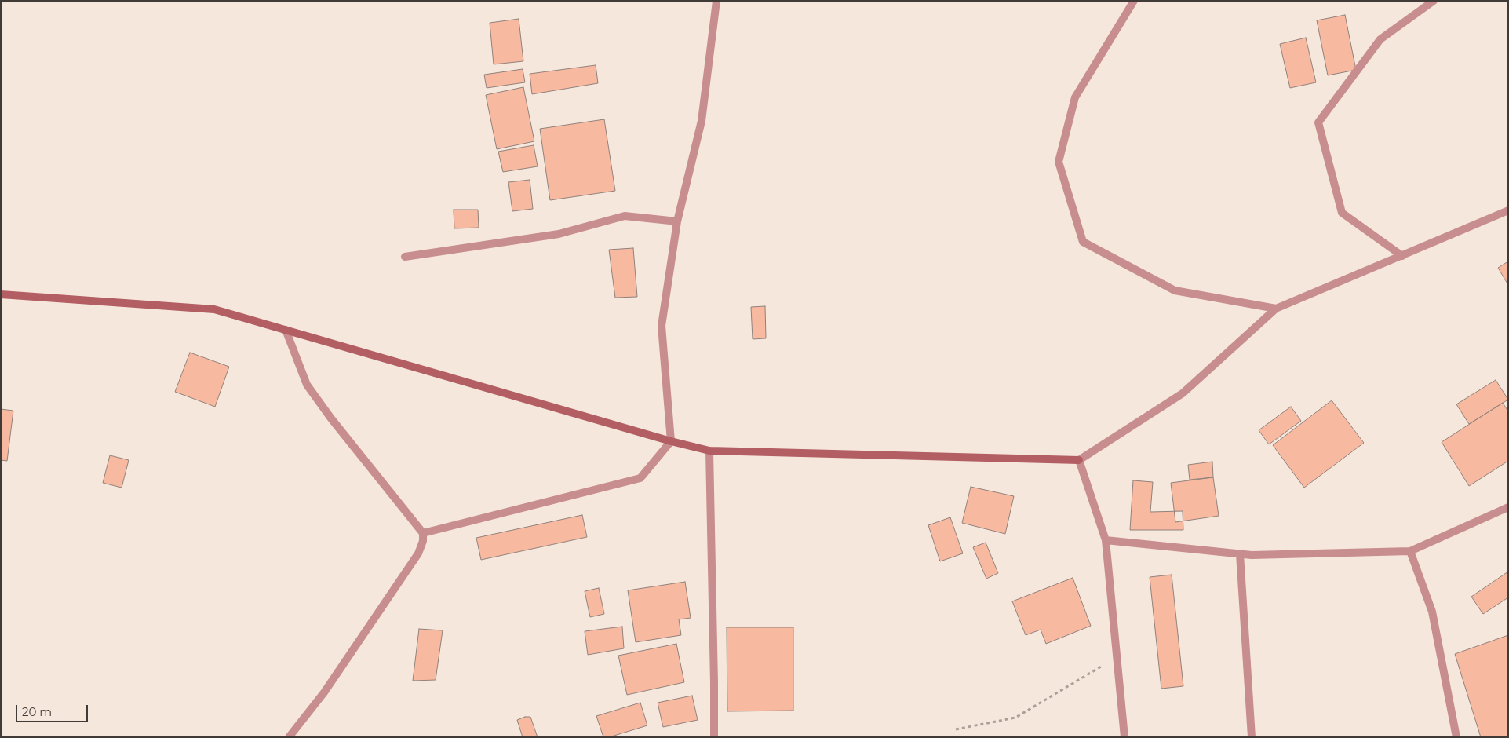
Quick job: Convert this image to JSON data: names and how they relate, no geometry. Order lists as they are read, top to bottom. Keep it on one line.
{"scale_bar":"20 m"}
